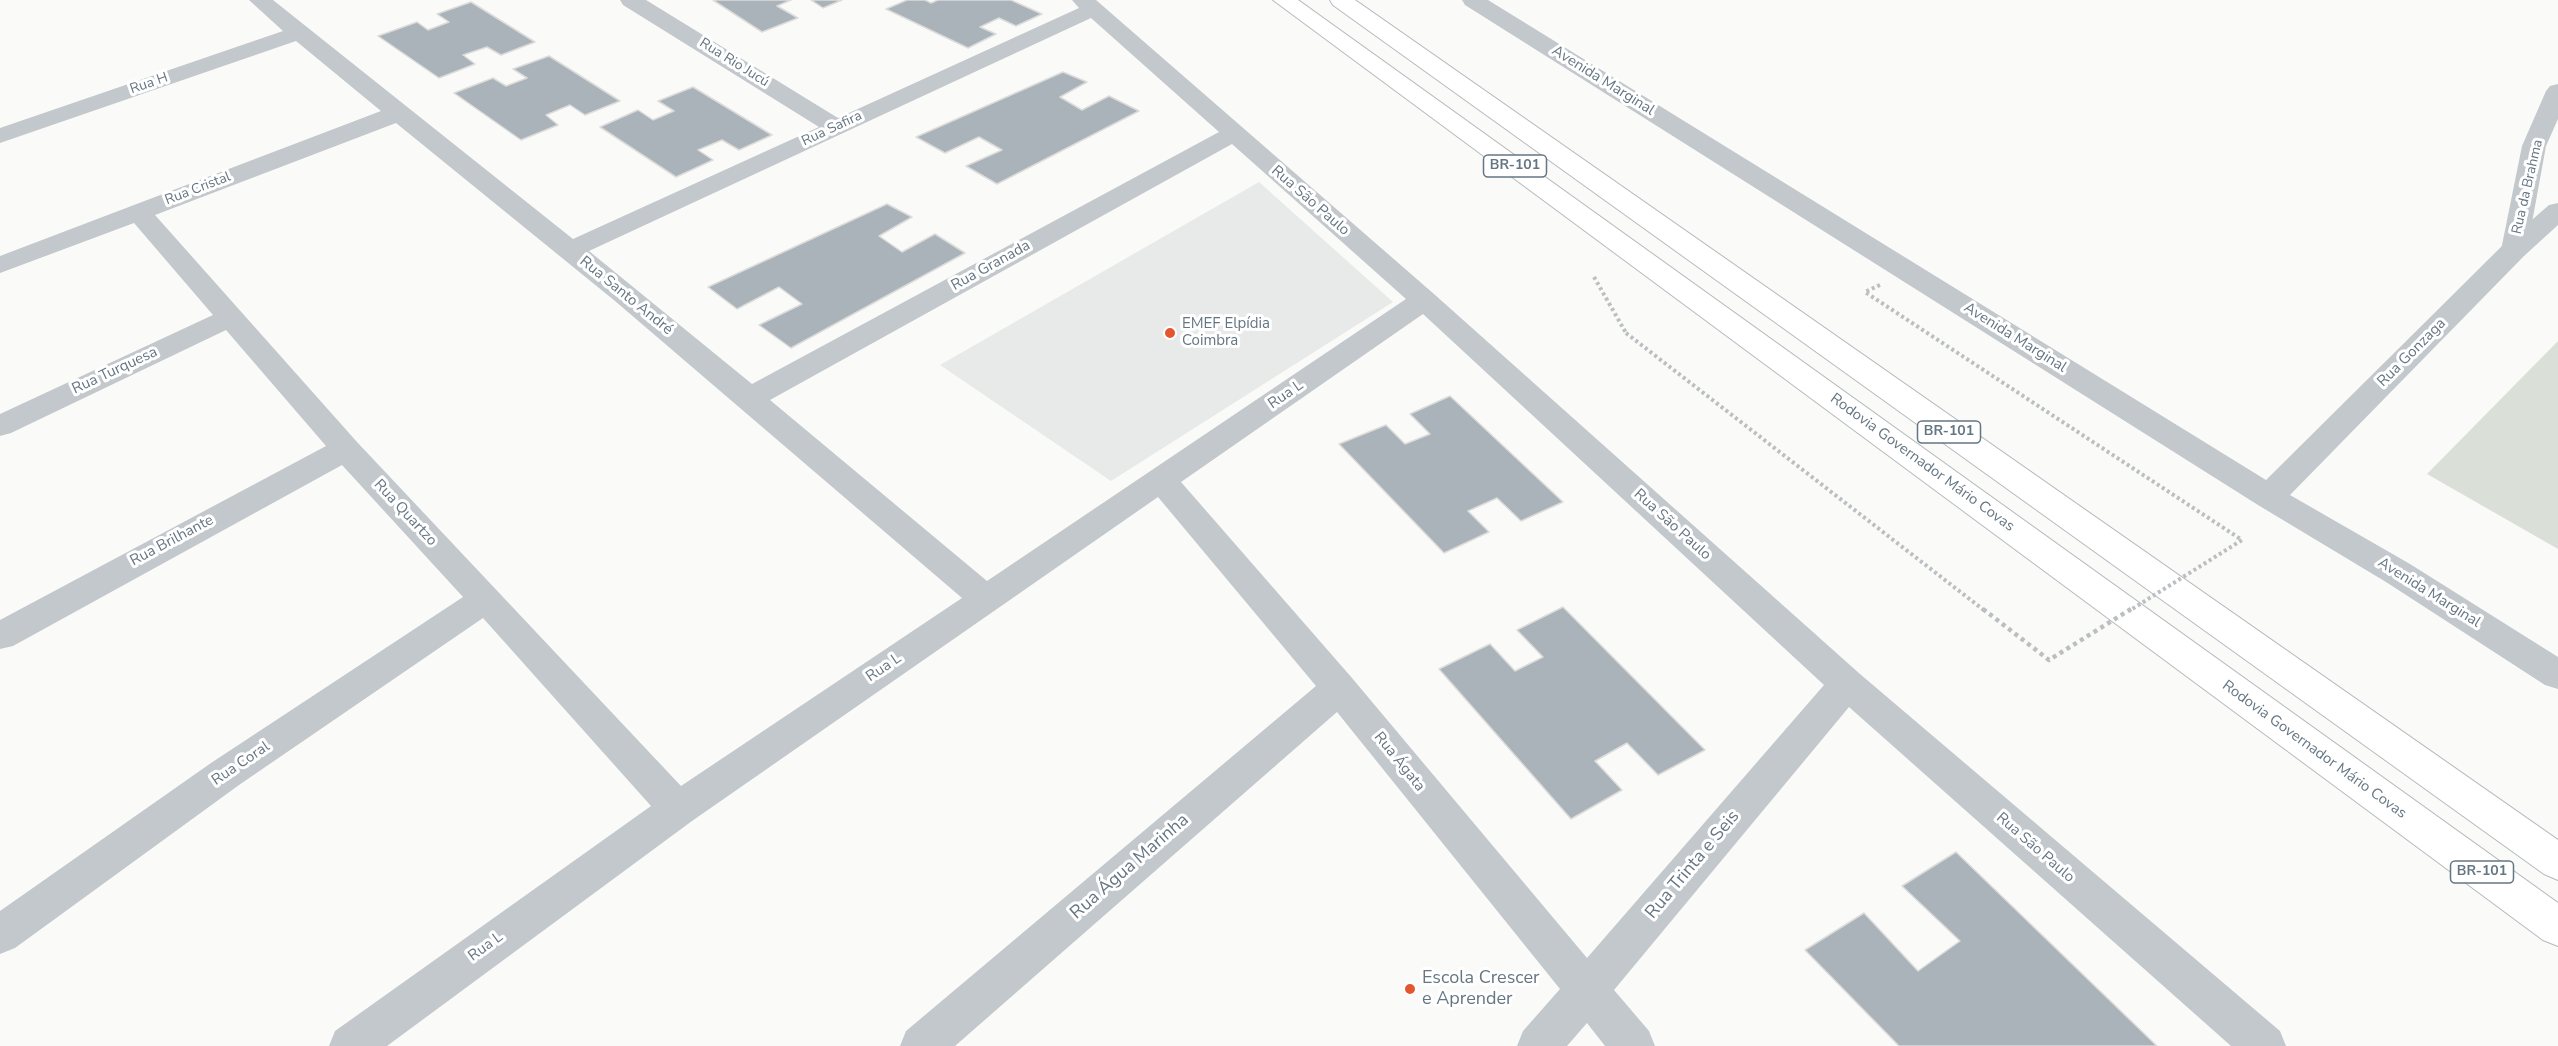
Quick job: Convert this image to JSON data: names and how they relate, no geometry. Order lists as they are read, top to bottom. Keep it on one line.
{"streets":{"main road":["BR-101","Rodovia Governador Mário Covas"],"street":["Rua Rio Jucú","Avenida Marginal","Rua H","Rua Safira","Rua da Brahma","Rua Cristal","Rua São Paulo","Rua Granada","Rua Santo André","Rua Gonzaga","Rua Turquesa","Rua L","Rua Quartzo","Rua Brilhante","Rua Ágata","Rua Coral","Rua Trinta e Seis","Rua Água Marinha"]},"crossings":[["Rua Rio Jucú","Rua Safira"],["Avenida Marginal","Rua Gonzaga"],["Rua H","Rua Santo André"],["Rua Safira","Rua São Paulo"],["Rua Safira","Rua Santo André"],["Rua da Brahma","Rua Gonzaga"],["Rua Cristal","Rua Santo André"],["Rua Cristal","Rua Quartzo"],["Rua São Paulo","Rua Granada"],["Rua São Paulo","Rua L"],["Rua São Paulo","Rua Trinta e Seis"],["Rua Granada","Rua Santo André"],["Rua Santo André","Rua L"],["Rua Turquesa","Rua Quartzo"],["Rua L","Rua Quartzo"],["Rua L","Rua Ágata"],["Rua Quartzo","Rua Brilhante"],["Rua Quartzo","Rua Coral"],["Rua Ágata","Rua Trinta e Seis"],["Rua Ágata","Rua Água Marinha"]],"places":["EMEF Elpídia Coimbra","Escola Crescer e Aprender"]}
